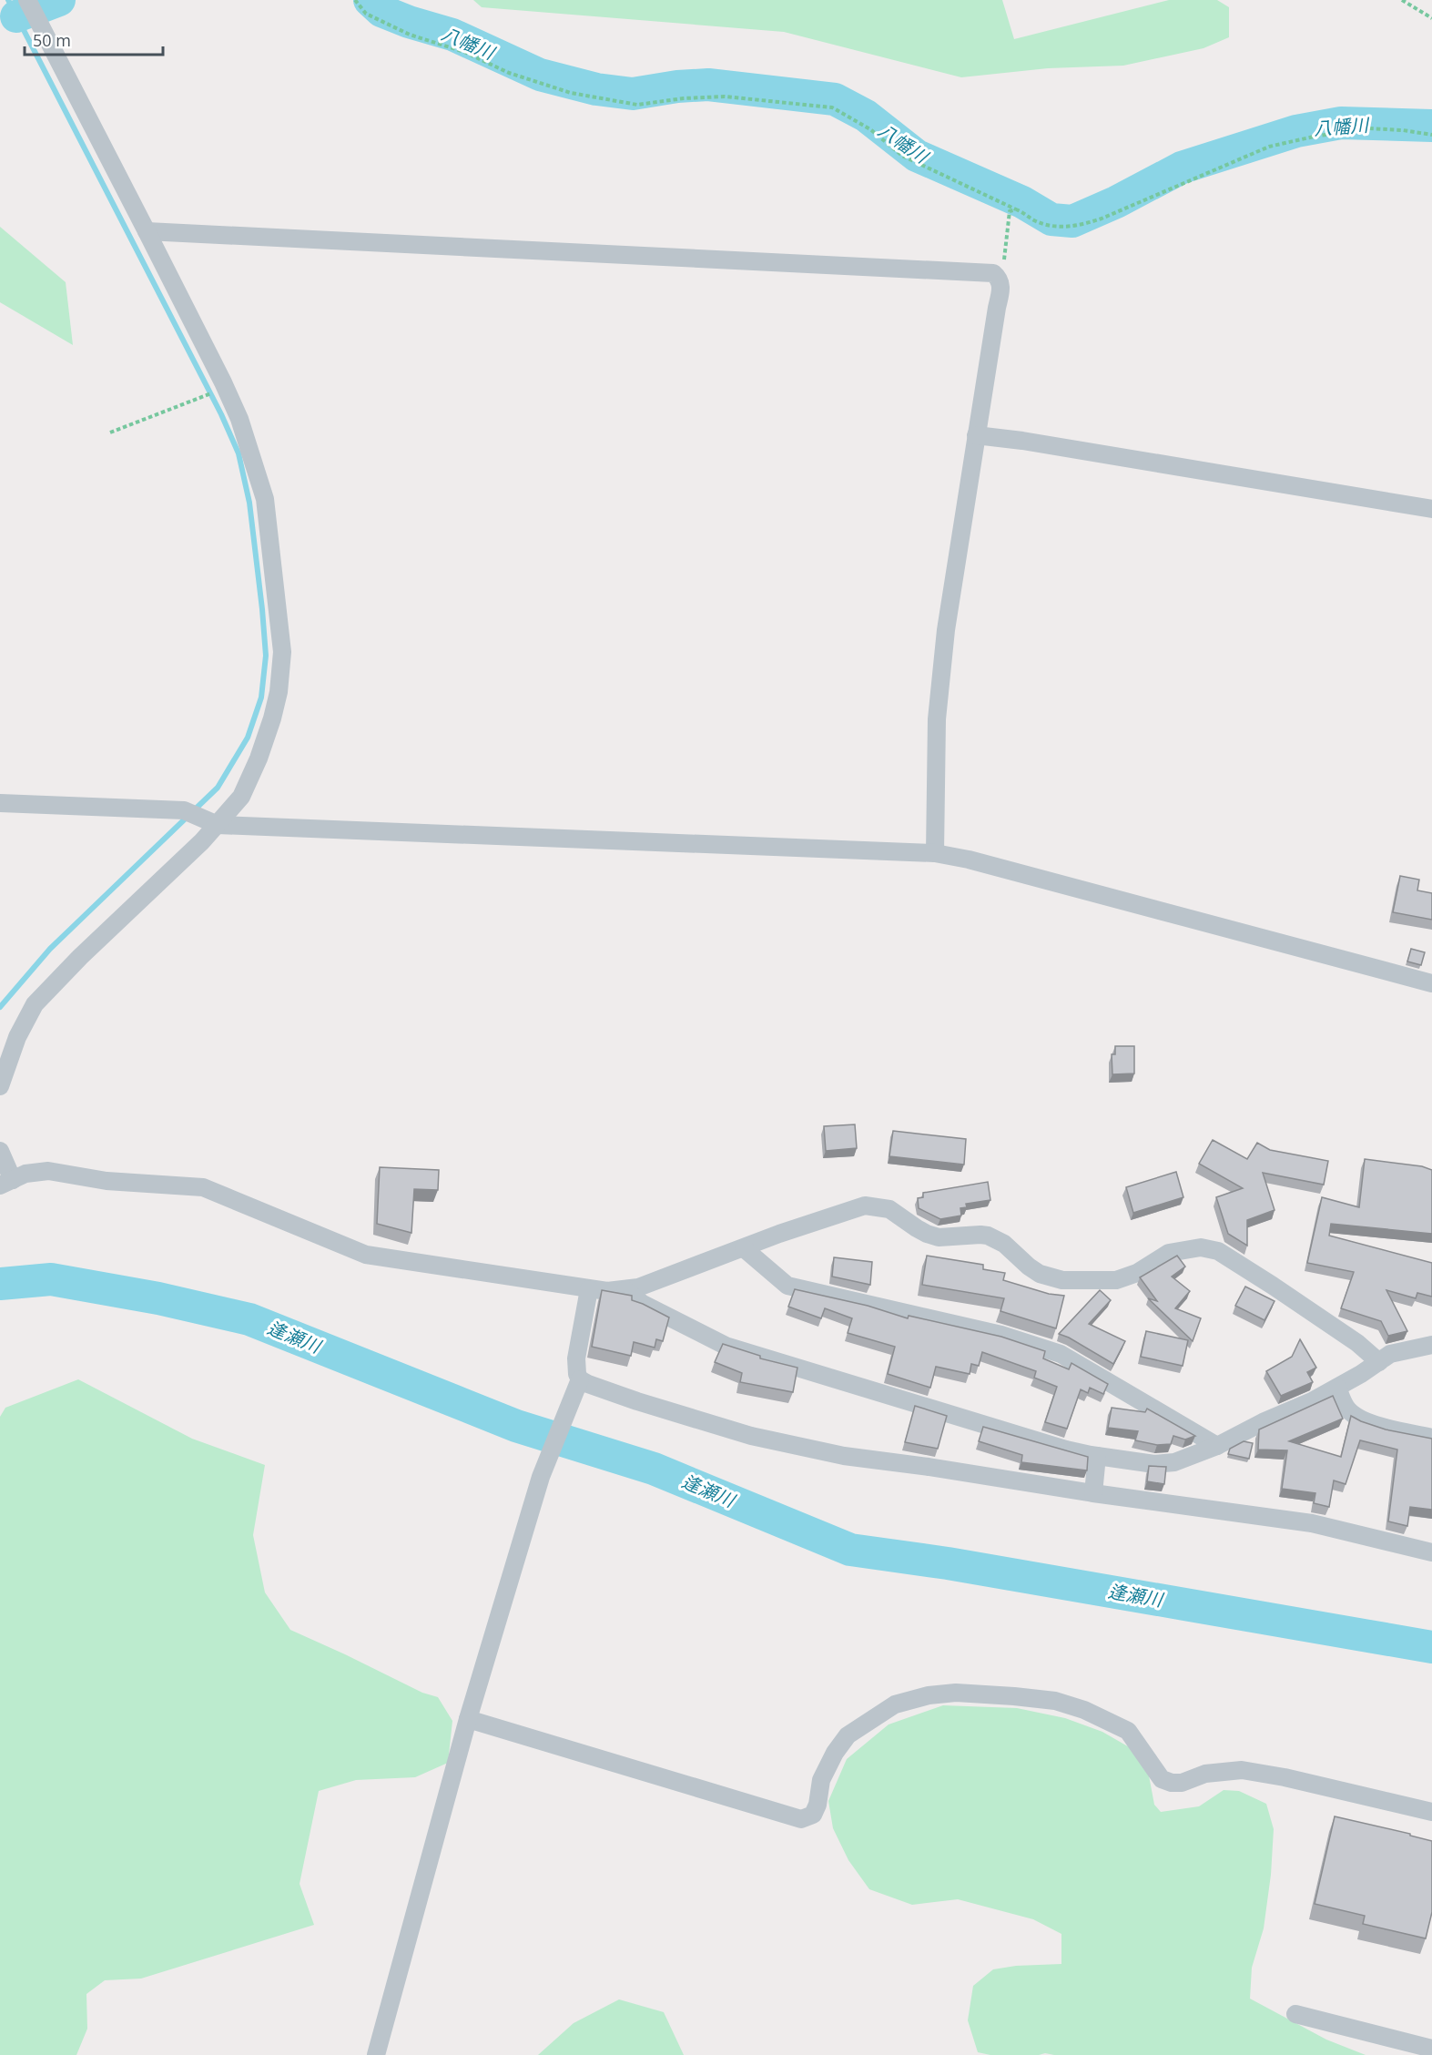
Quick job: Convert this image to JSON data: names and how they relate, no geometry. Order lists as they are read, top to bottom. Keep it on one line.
{"water":["八幡川","逢瀬川"],"scale_bar":"50 m"}
